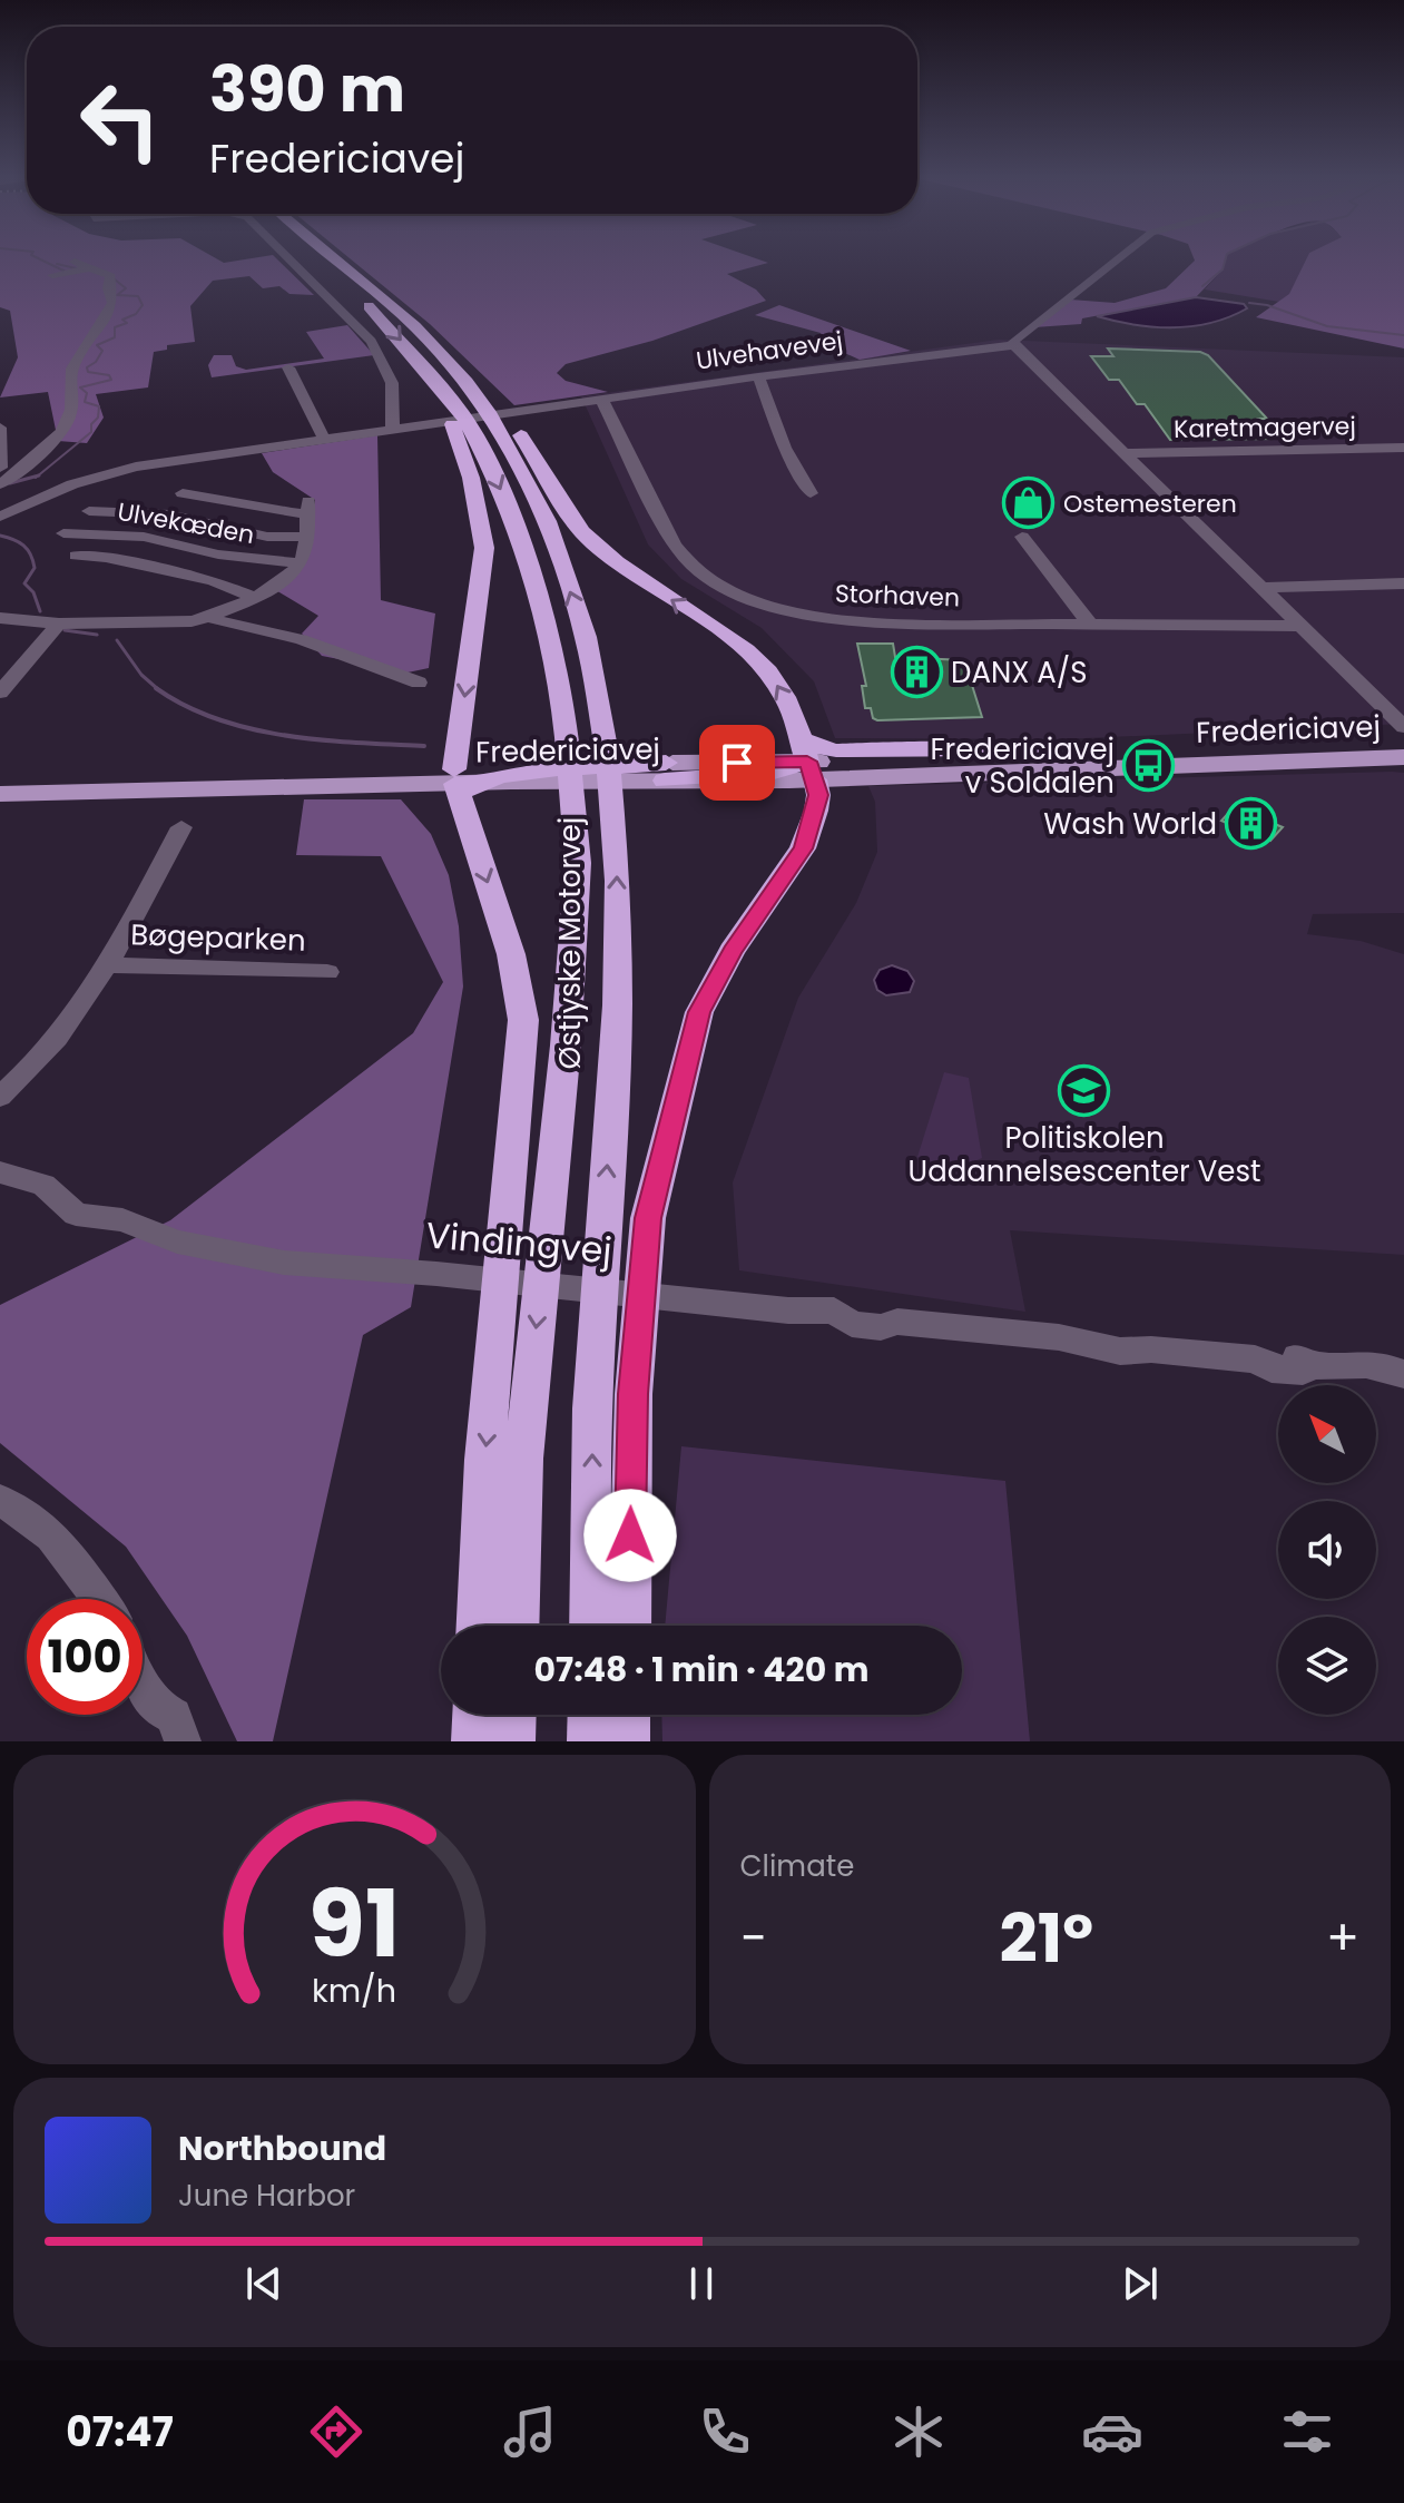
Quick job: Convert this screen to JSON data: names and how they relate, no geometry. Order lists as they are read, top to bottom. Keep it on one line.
{"streets":{"highway":["Østjyske Motorvej"],"main road":["Fredericiavej"],"street":["Ulvehavevej","Karetmagervej","Ulvekæden","Storhaven","Bøgeparken","Vindingvej"]},"crossings":[["Ulvehavevej","Storhaven"]],"places":{"shop":["Ostemesteren"],"building":["DANX A/S","Wash World"],"bus stop":["Fredericiavej v Soldalen"],"school or university":["Politiskolen Uddannelsescenter Vest"]},"north":"top left","page":{"turn":["390 m","Fredericiavej"],"limit":"100","trip":"07:48 · 1 min · 420 m","tile":"Climate","heat":["−","21°","+"],"song":["Northbound","June Harbor"],"tabs":"07:47","gauge":["91","km/h"]}}
